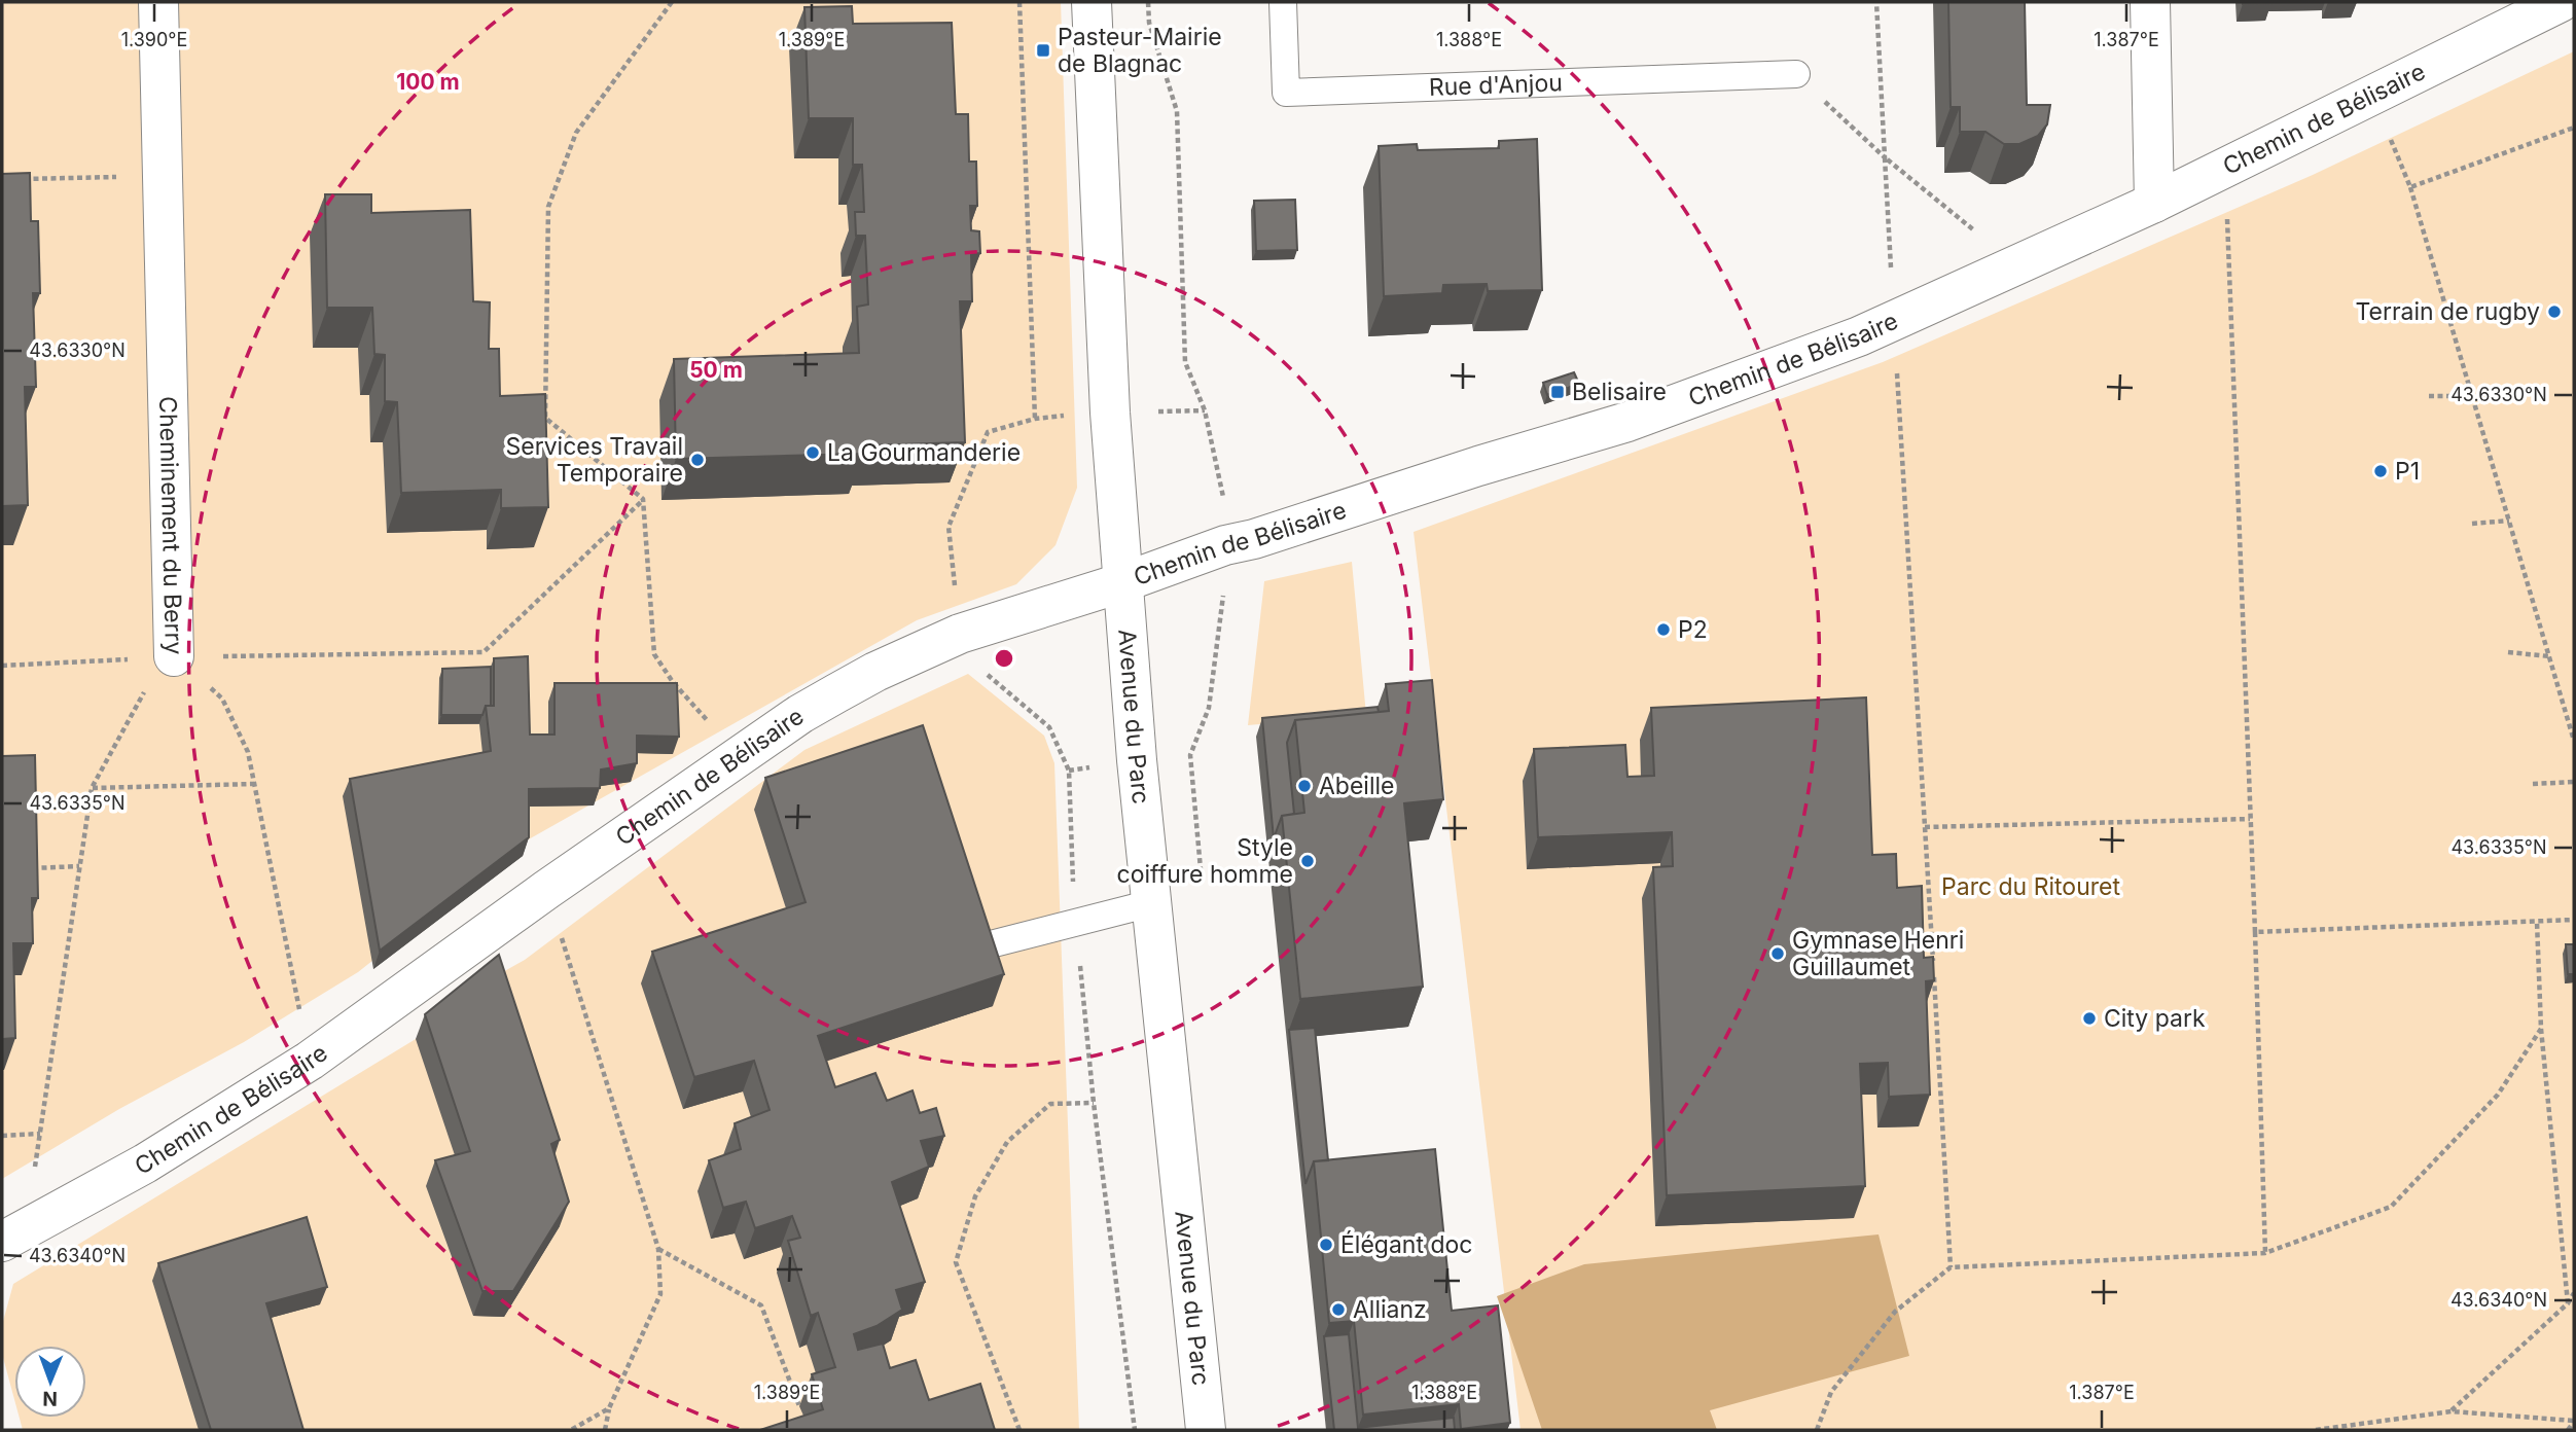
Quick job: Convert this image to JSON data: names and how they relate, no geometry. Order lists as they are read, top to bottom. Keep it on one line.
{"streets":{"street":["Chemin de Bélisaire","Cheminement du Berry","Avenue du Parc"],"lane":["Rue d'Anjou"]},"crossings":[["Chemin de Bélisaire","Cheminement du Berry"],["Chemin de Bélisaire","Avenue du Parc"]],"parks":["Parc du Ritouret"],"places":{"transit":["Pasteur-Mairie de Blagnac","Belisaire"],"other":["Terrain de rugby","La Gourmanderie","Services Travail Temporaire","P1","P2","Abeille","Style coiffure homme","Gymnase Henri Guillaumet","City park","Élégant doc","Allianz"]},"north":"bottom","coordinates":["1.390°E","1.389°E","1.388°E","1.387°E","43.6330°N","43.6335°N","43.6340°N"],"rings":["100 m","50 m"]}
